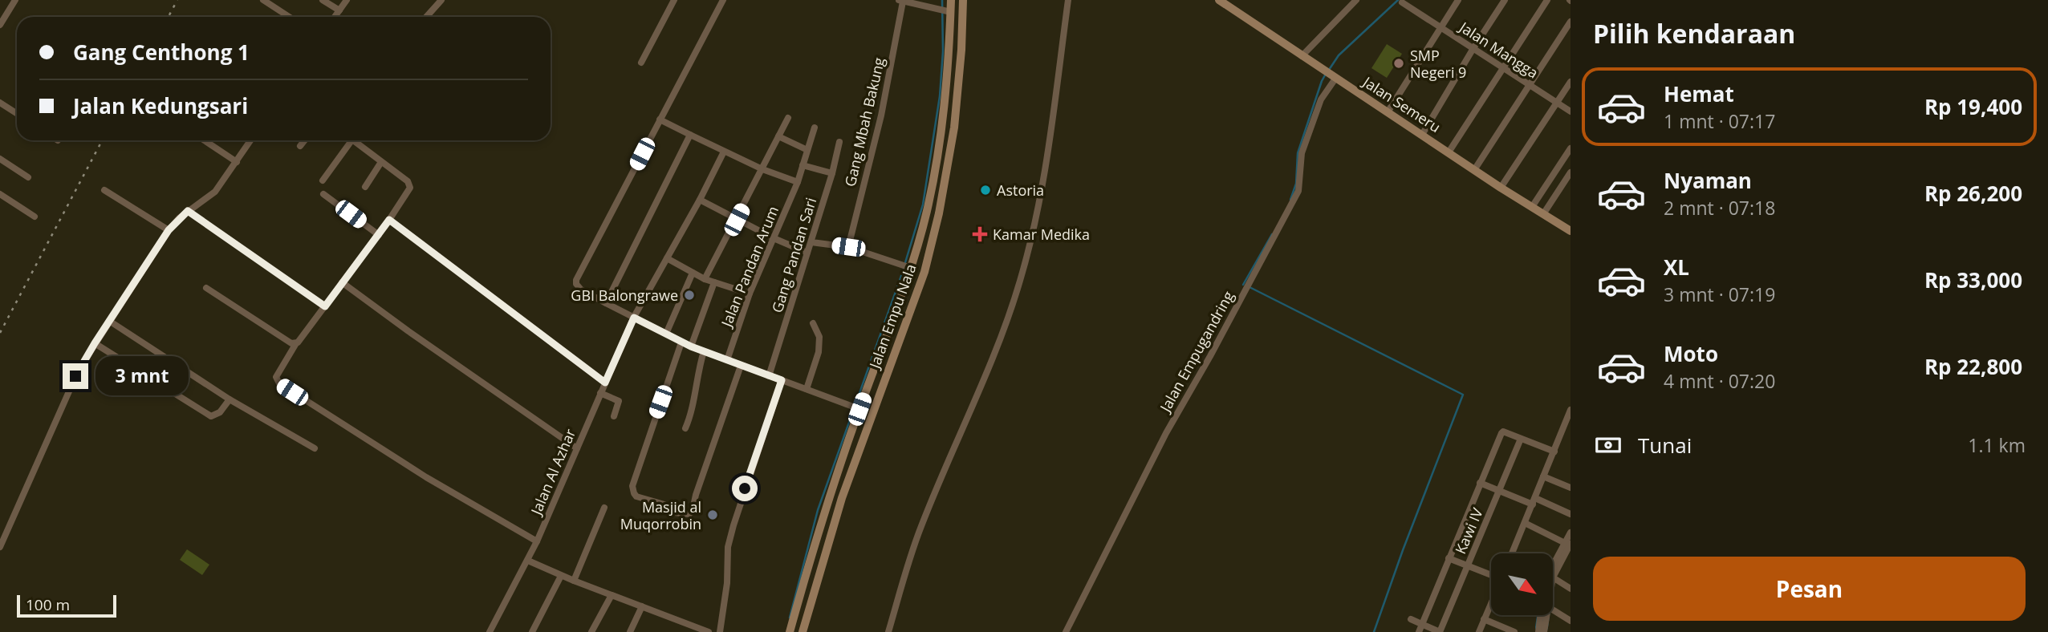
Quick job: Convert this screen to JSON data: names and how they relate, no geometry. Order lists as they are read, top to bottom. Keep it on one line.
{"streets":{"main road":["Jalan Semeru","Jalan Empu Nala"],"street":["Jalan Mangga","Gang Mbah Bakung","Gang Pandan Sari","Jalan Pandan Arum","Jalan Empugandring","Jalan Al Azhar","Kawi IV"]},"crossings":[["Jalan Semeru","Jalan Empugandring"]],"places":{"other":["SMP Negeri 9","Astoria","GBI Balongrawe","Masjid al Muqorrobin"],"health":["Kamar Medika"]},"scale_bar":"100 m","north":"bottom right","page":{"heading":"Pilih kendaraan","banner":["Gang Centhong 1","Jalan Kedungsari"],"list":[{"name":"Hemat","note":"1 mnt · 07:17","value":"Rp 19,400"},{"name":"Nyaman","note":"2 mnt · 07:18","value":"Rp 26,200"},{"name":"XL","note":"3 mnt · 07:19","value":"Rp 33,000"},{"name":"Moto","note":"4 mnt · 07:20","value":"Rp 22,800"}],"bubble":"3 mnt","pay":["Tunai","1.1 km"],"buttons":"Pesan","scale":"100 m"}}
